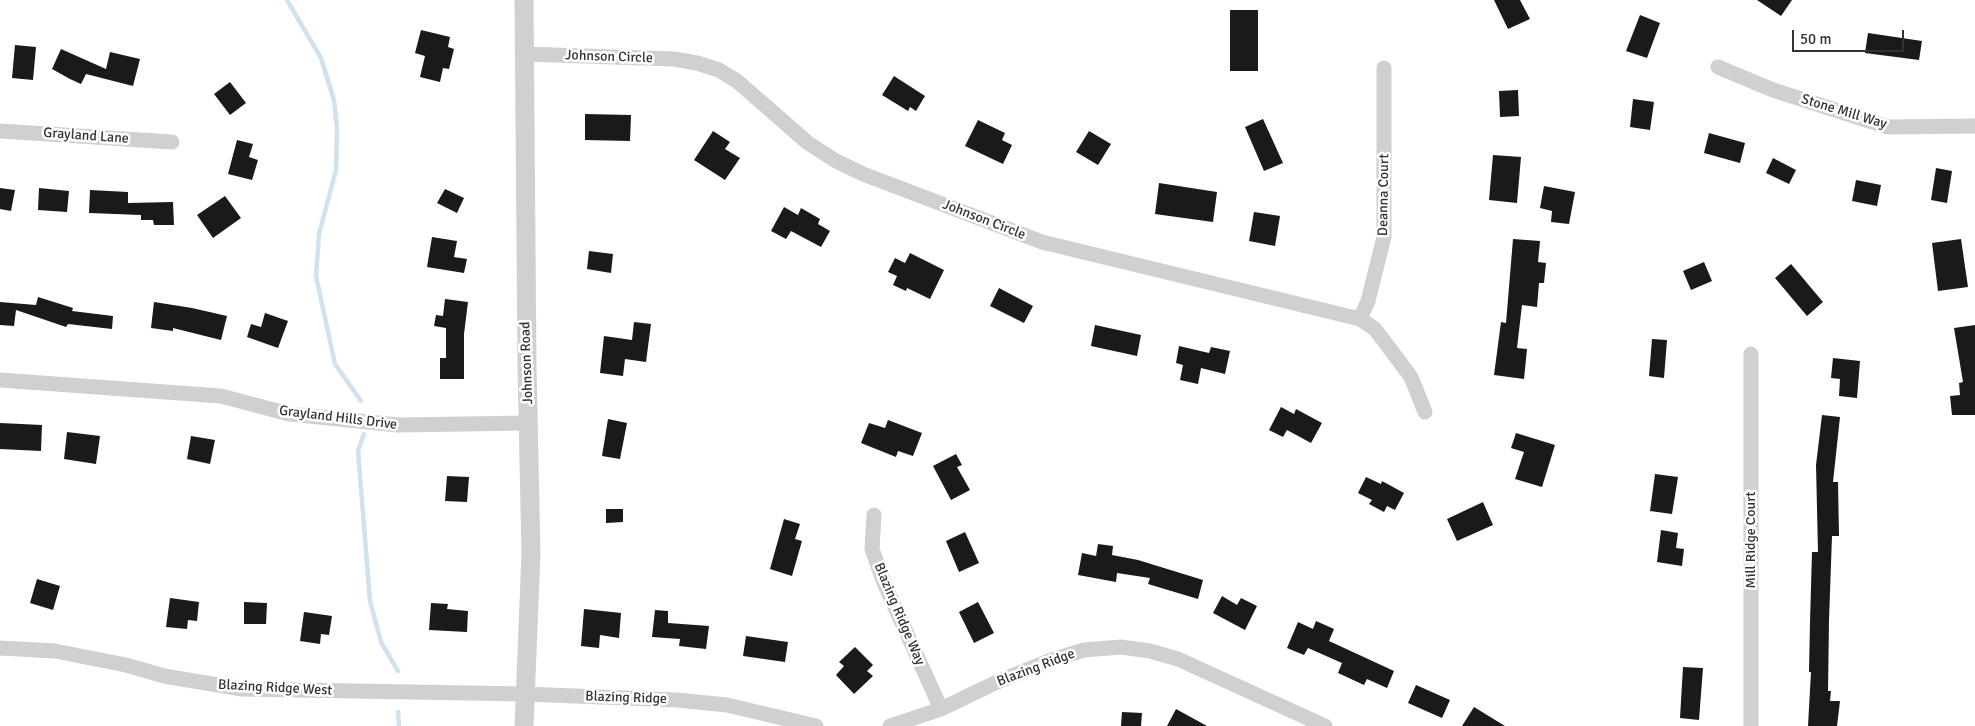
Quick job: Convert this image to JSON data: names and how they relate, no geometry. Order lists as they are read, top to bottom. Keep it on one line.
{"streets":{"street":["Johnson Circle","Stone Mill Way","Grayland Lane","Deanna Court","Johnson Road","Grayland Hills Drive","Mill Ridge Court","Blazing Ridge Way","Blazing Ridge","Blazing Ridge West"]},"crossings":[["Johnson Circle","Deanna Court"],["Johnson Circle","Johnson Road"],["Johnson Road","Grayland Hills Drive"],["Johnson Road","Blazing Ridge"],["Johnson Road","Blazing Ridge West"],["Blazing Ridge Way","Blazing Ridge"],["Blazing Ridge","Blazing Ridge West"]],"scale_bar":"50 m"}
